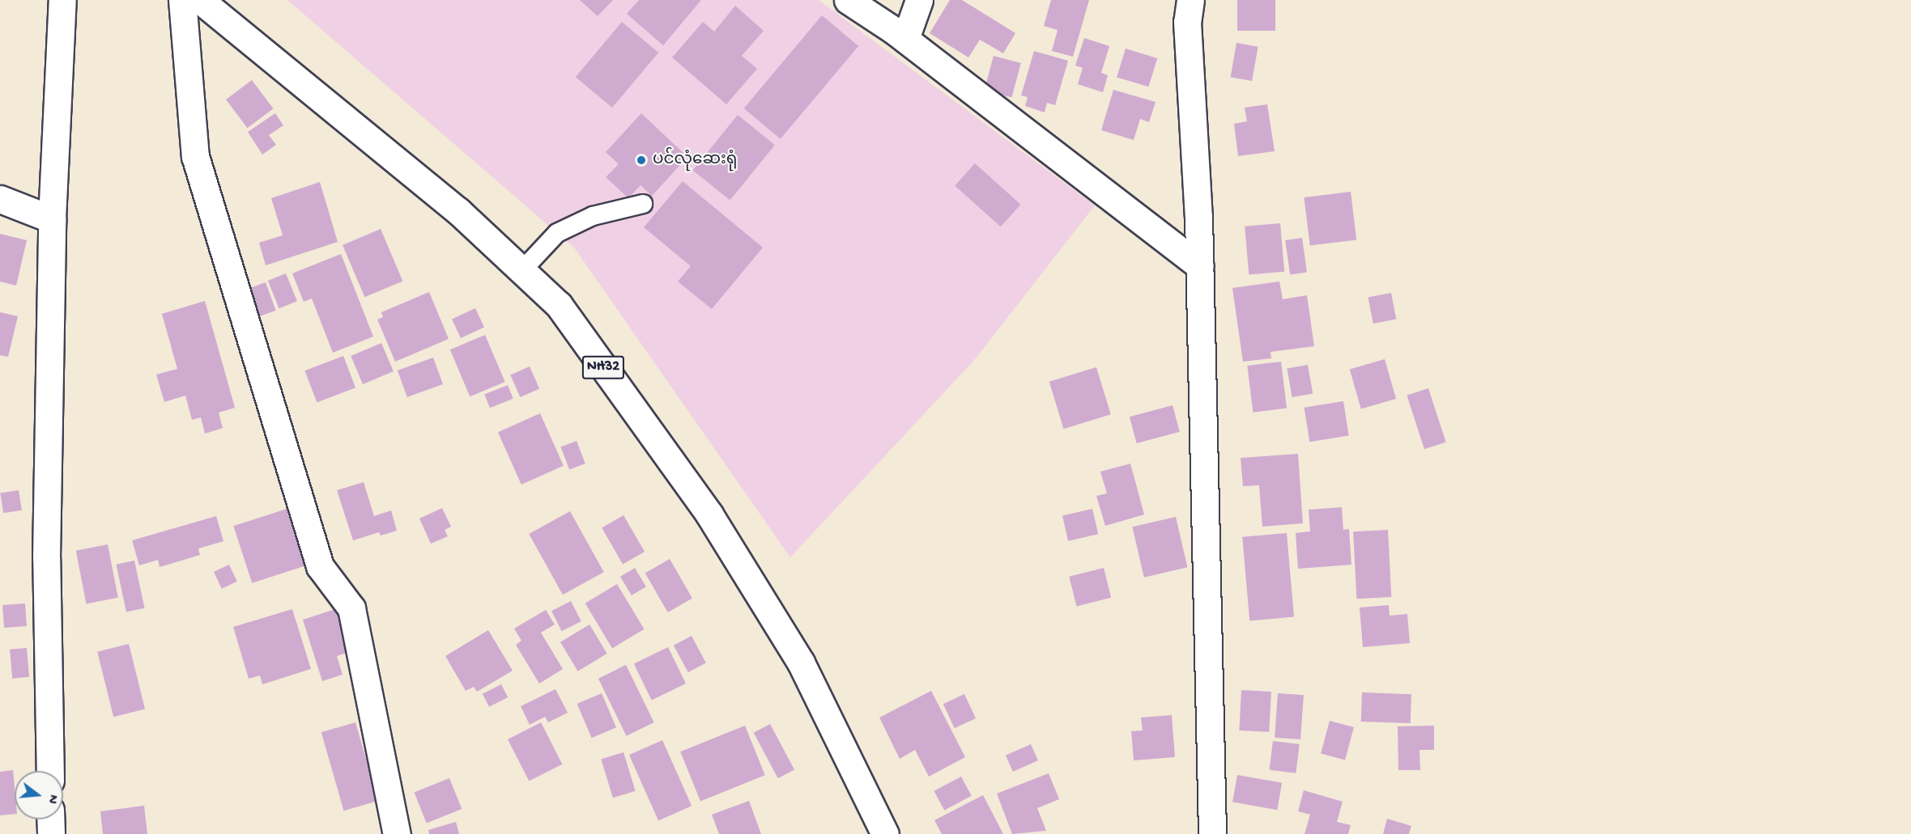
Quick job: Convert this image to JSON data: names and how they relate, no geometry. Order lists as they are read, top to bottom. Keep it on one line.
{"streets":{"main road":["NH32"]},"places":["ပင်လုံဆေးရုံ"],"north":"right"}
